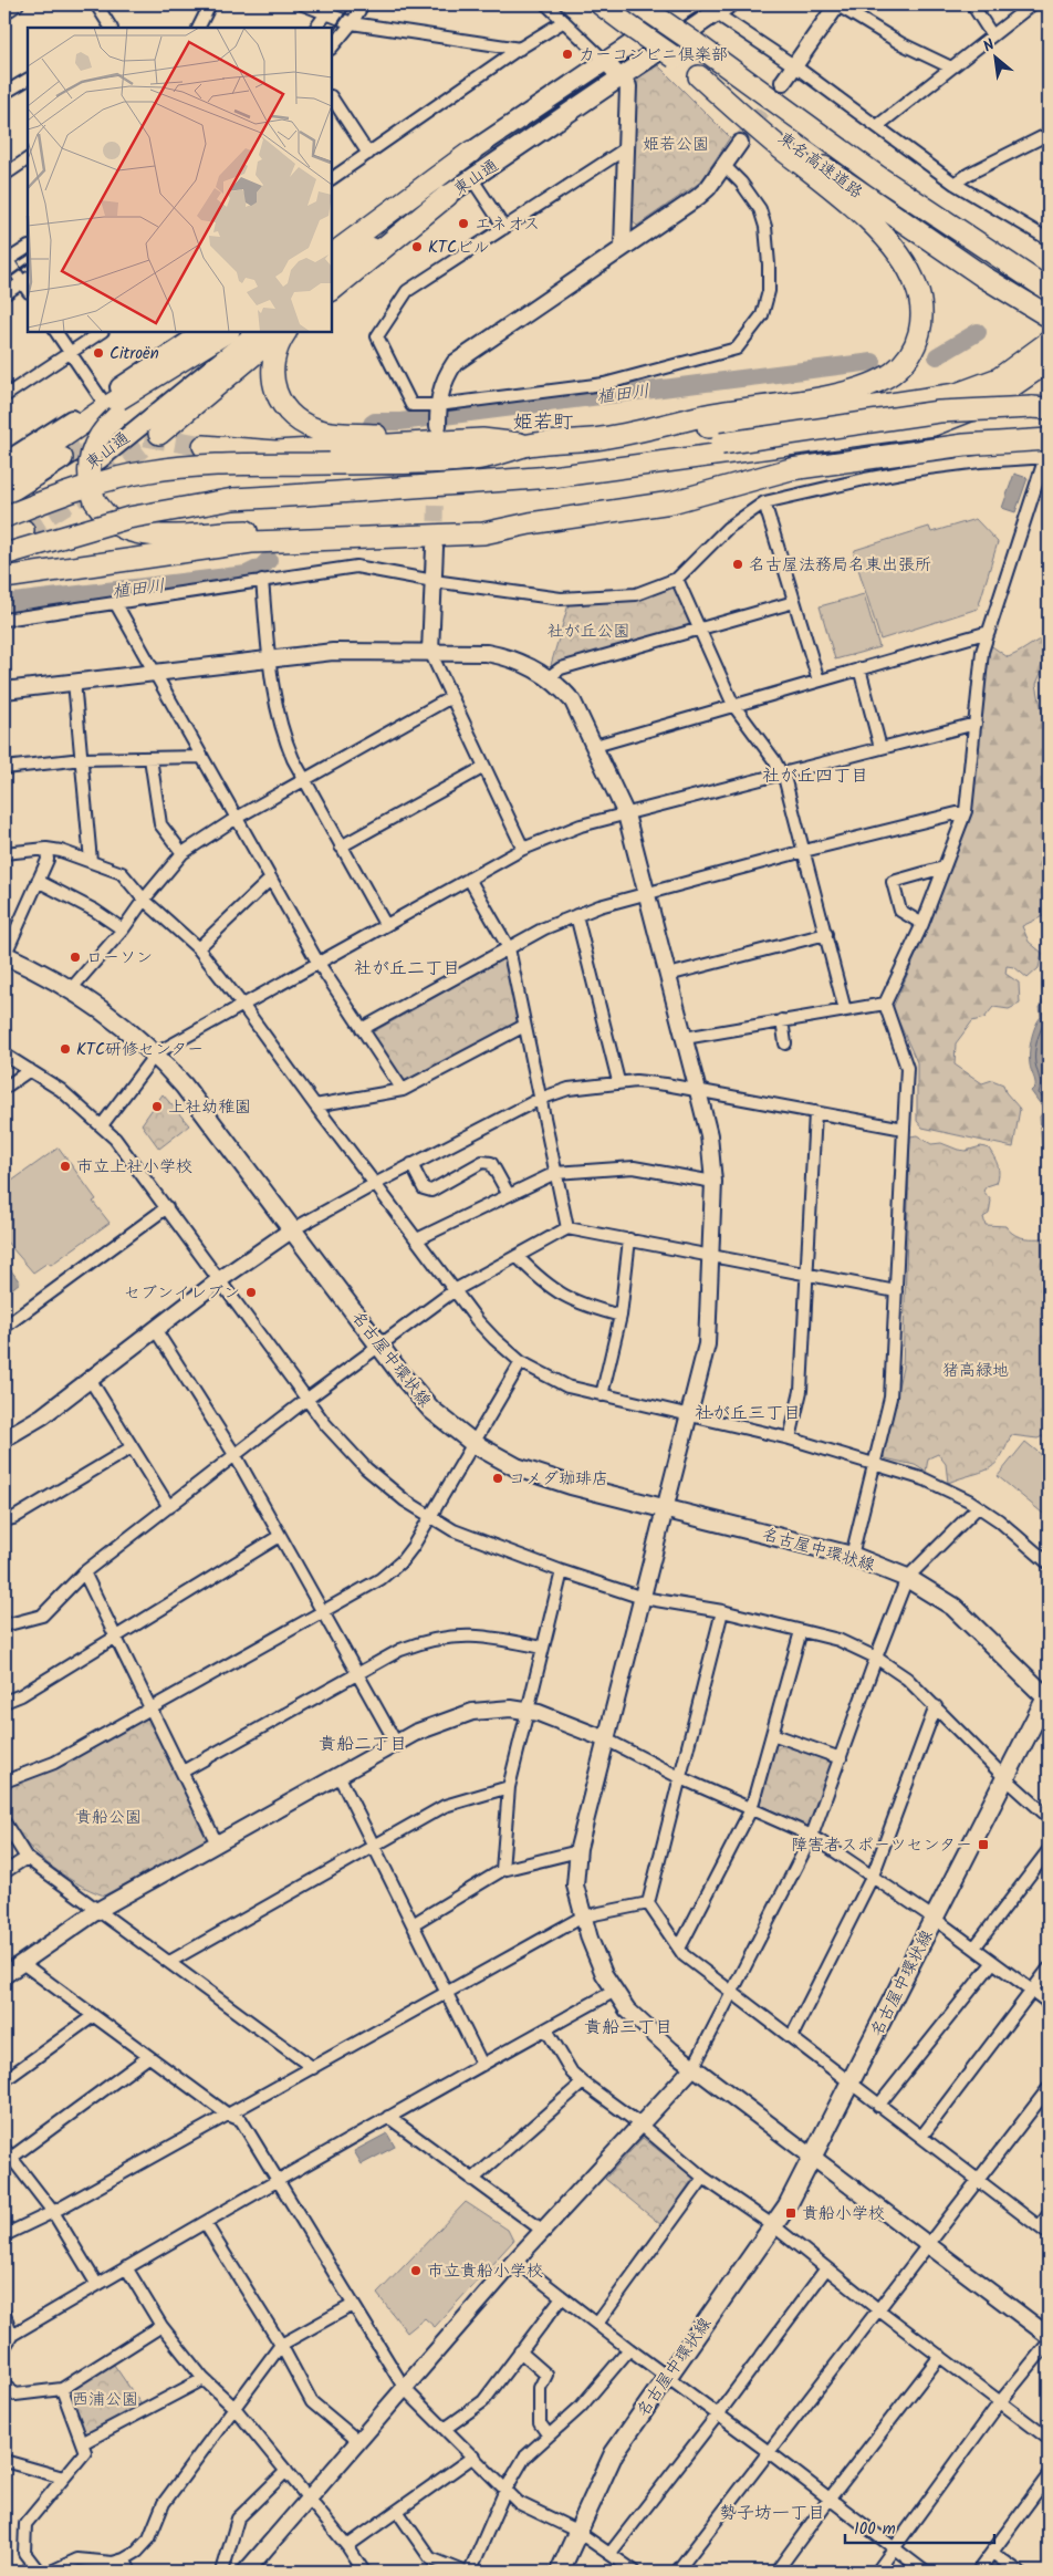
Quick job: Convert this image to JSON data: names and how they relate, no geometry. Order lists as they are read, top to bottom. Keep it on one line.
{"streets":{"highway":["東名高速道路"],"main road":["東山通","名古屋中環状線"]},"districts":["姫若町","社が丘四丁目","社が丘二丁目","社が丘三丁目","貴船二丁目","貴船三丁目","勢子坊一丁目"],"water":["植田川"],"parks":["姫若公園","社が丘公園","猪高緑地","貴船公園","西浦公園"],"places":{"other":["カーコンビニ倶楽部","エネオス","KTCビル","Citroën","名古屋法務局名東出張所","ローソン","KTC研修センター","上社幼稚園","市立上社小学校","セブンイレブン","コメダ珈琲店","市立貴船小学校"],"transit":["障害者スポーツセンター","貴船小学校"]},"scale_bar":"100 m","north":"top left"}
